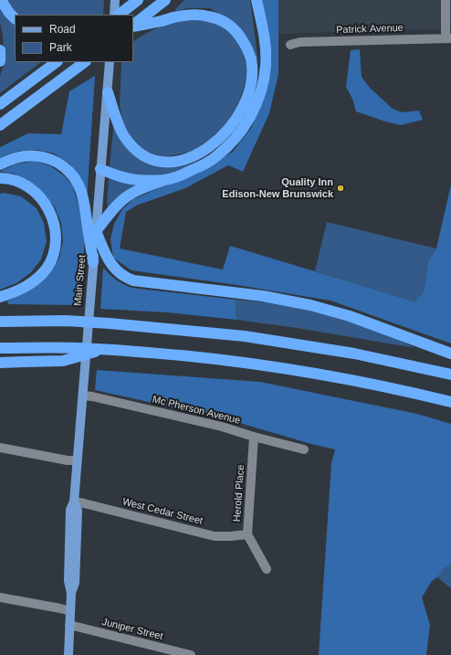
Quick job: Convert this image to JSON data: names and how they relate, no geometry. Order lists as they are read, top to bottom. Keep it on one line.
{"streets":{"main road":["Main Street"],"street":["Patrick Avenue","Mc Pherson Avenue","Herold Place","West Cedar Street","Juniper Street"]},"crossings":[["Main Street","Mc Pherson Avenue"],["Main Street","West Cedar Street"],["Main Street","Juniper Street"],["Mc Pherson Avenue","Herold Place"],["Herold Place","West Cedar Street"]],"places":["Quality Inn Edison-New Brunswick"],"legend":["Road","Park"]}
